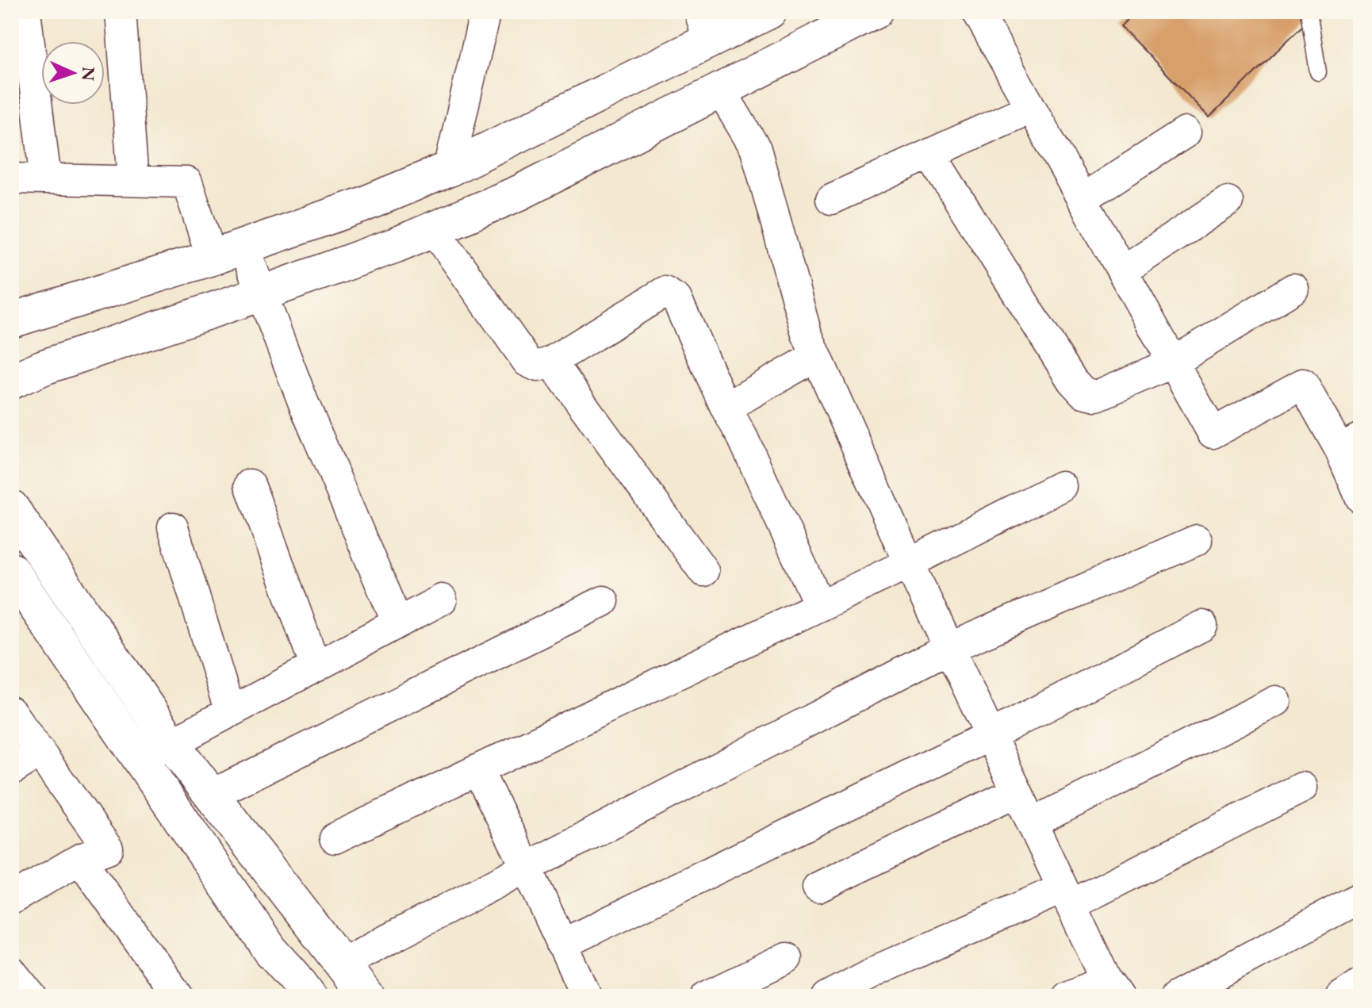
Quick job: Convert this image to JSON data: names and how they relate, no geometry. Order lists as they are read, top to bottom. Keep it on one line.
{"north":"right"}
